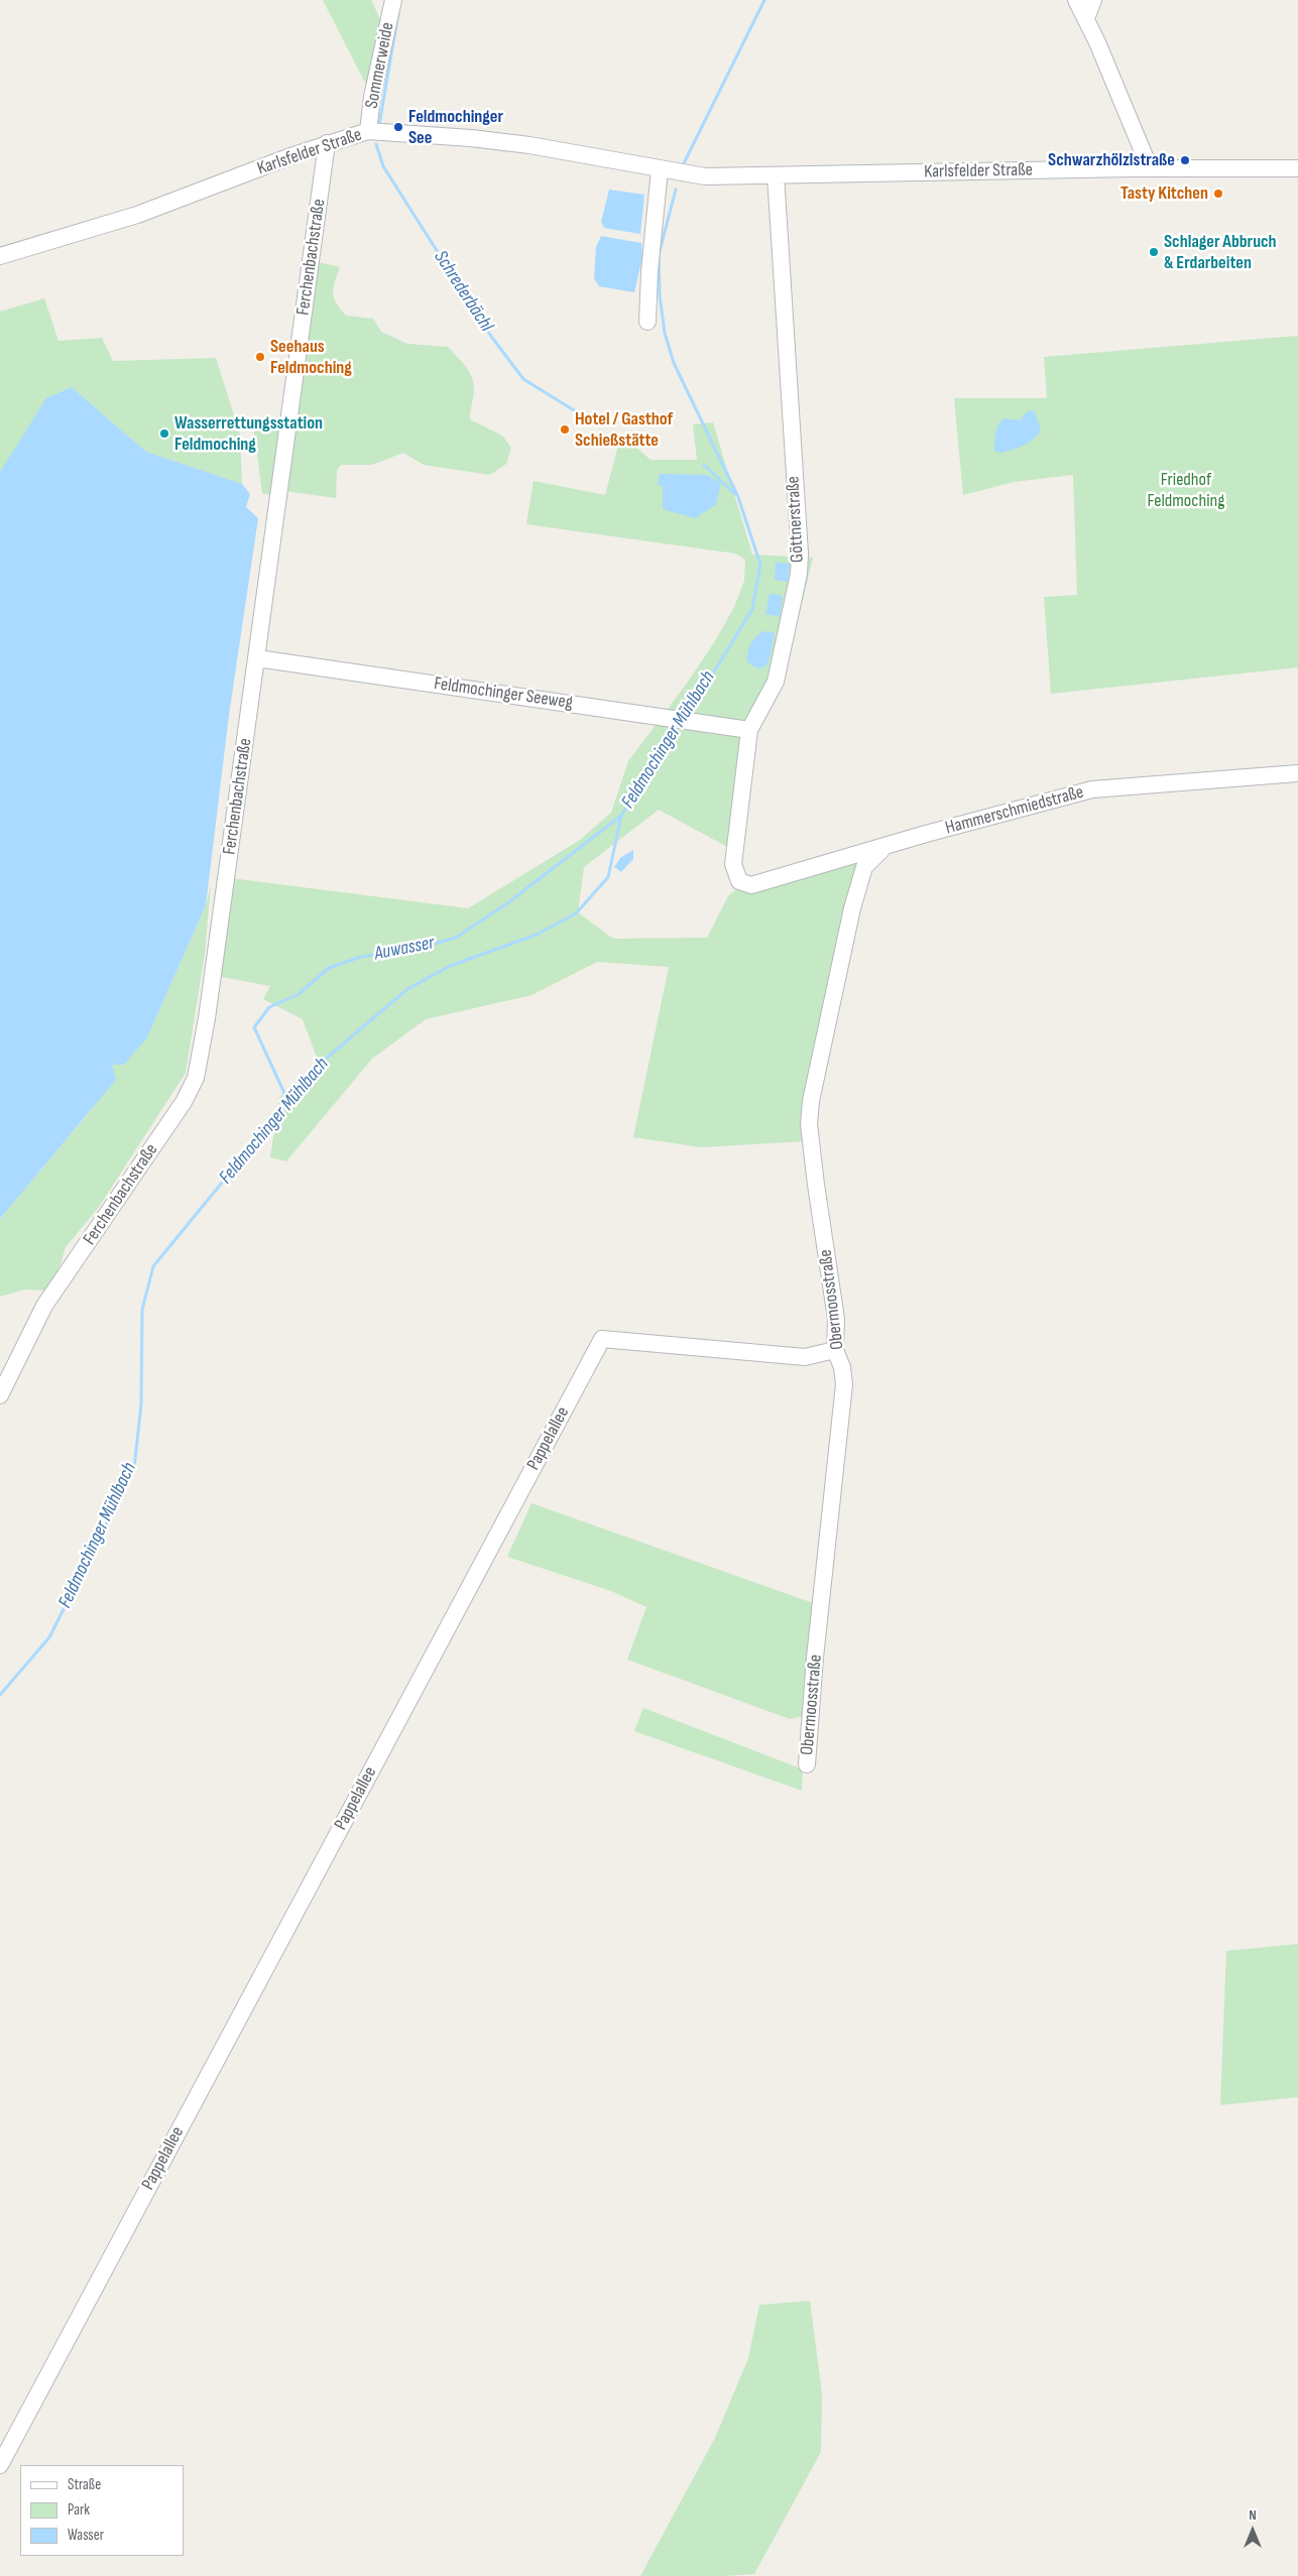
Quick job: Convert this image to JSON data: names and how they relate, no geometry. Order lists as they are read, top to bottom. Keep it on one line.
{"streets":{"street":["Sommerweide","Karlsfelder Straße","Ferchenbachstraße","Göttnerstraße","Feldmochinger Seeweg","Hammerschmiedstraße","Obermoosstraße","Pappelallee"]},"crossings":[["Sommerweide","Karlsfelder Straße"],["Karlsfelder Straße","Ferchenbachstraße"],["Karlsfelder Straße","Göttnerstraße"],["Ferchenbachstraße","Feldmochinger Seeweg"],["Göttnerstraße","Feldmochinger Seeweg"],["Göttnerstraße","Hammerschmiedstraße"],["Hammerschmiedstraße","Obermoosstraße"],["Obermoosstraße","Pappelallee"]],"water":["Schrederbächl","Feldmochinger Mühlbach","Auwasser"],"parks":["Friedhof Feldmoching"],"places":["Feldmochinger See","Schwarzhölzlstraße","Tasty Kitchen","Schlager Abbruch & Erdarbeiten","Seehaus Feldmoching","Hotel / Gasthof Schießstätte","Wasserrettungsstation Feldmoching"],"legend":["Straße","Park","Wasser"],"north":"top"}
